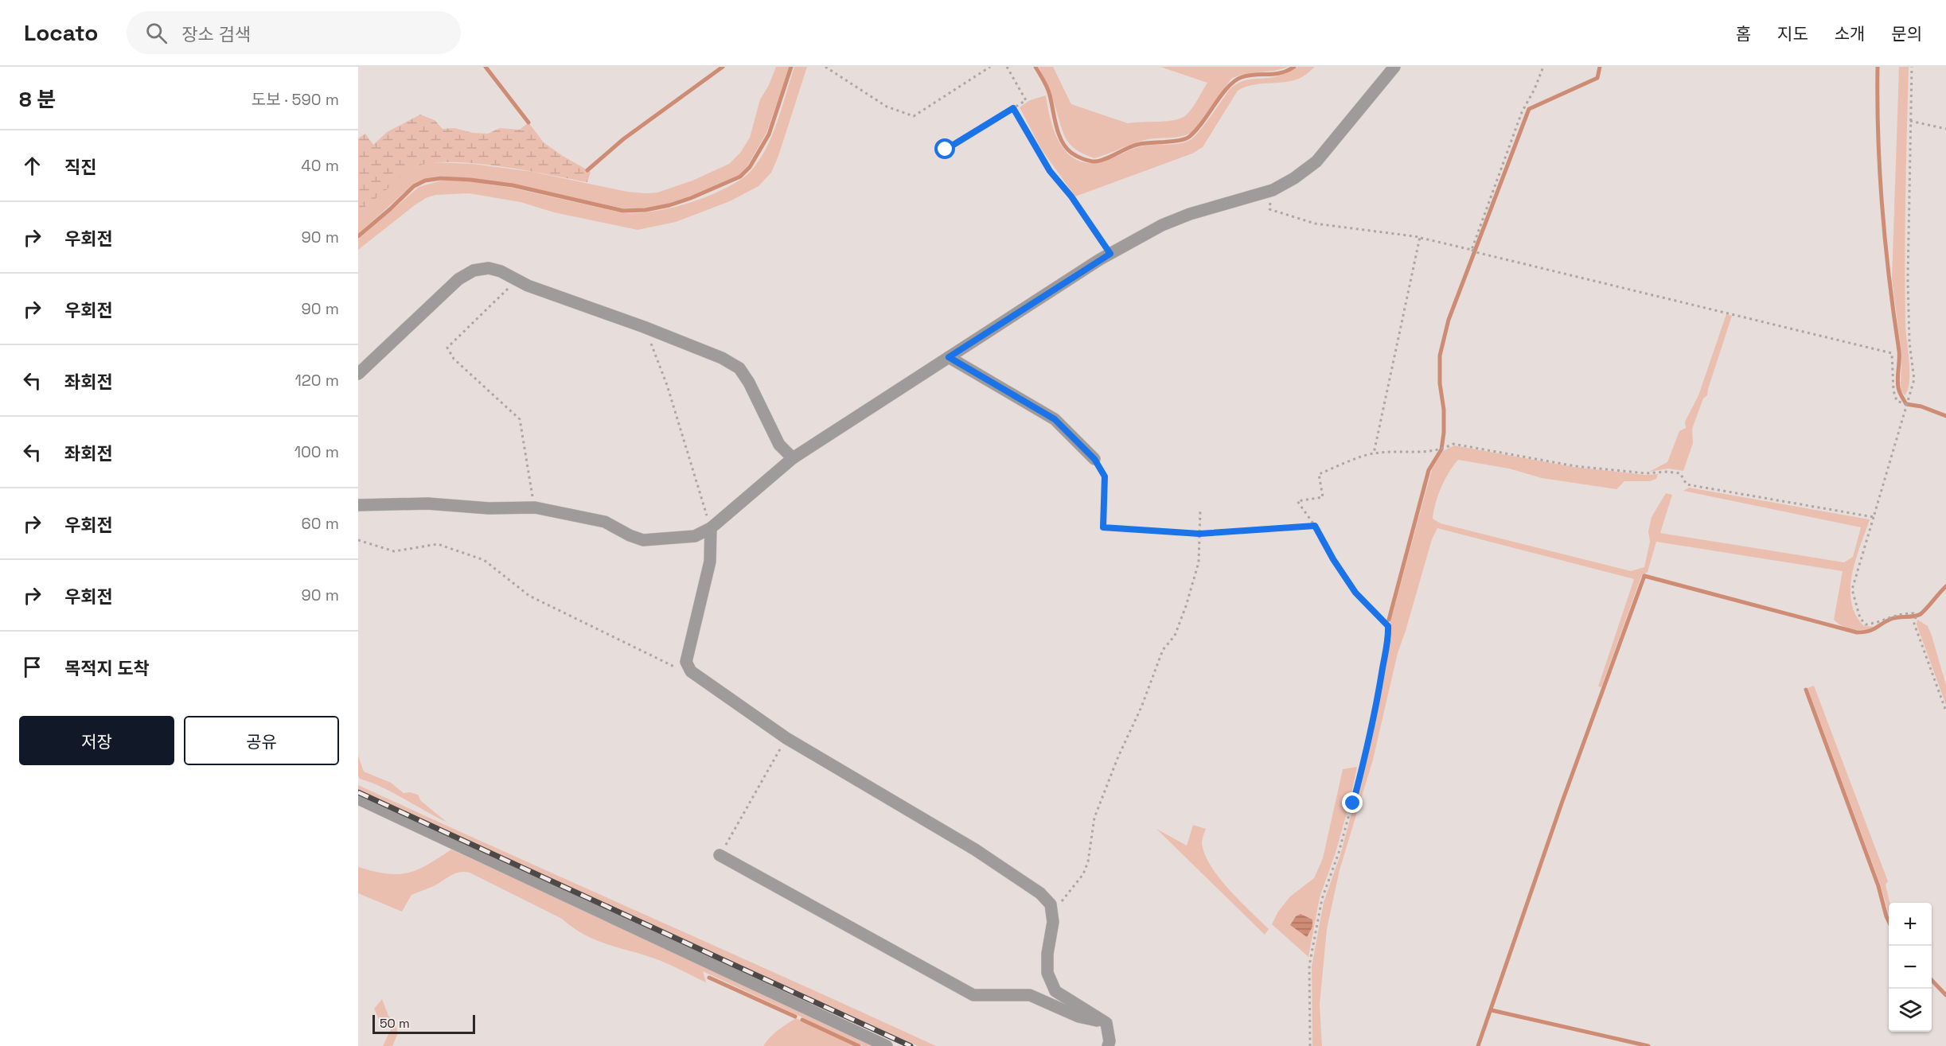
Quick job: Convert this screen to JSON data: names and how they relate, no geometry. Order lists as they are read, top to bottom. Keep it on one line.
{"scale_bar":"50 m","page":{"header":"Locato","search":"장소 검색","nav":["홈","지도","소개","문의"],"heading":["8 분","도보 · 590 m"],"list":[["직진","40 m"],["우회전","90 m"],["우회전","90 m"],["좌회전","120 m"],["좌회전","100 m"],["우회전","60 m"],["우회전","90 m"],"목적지 도착"],"buttons":["저장","공유"],"map_buttons":["+","−"],"scale":"50 m"}}
